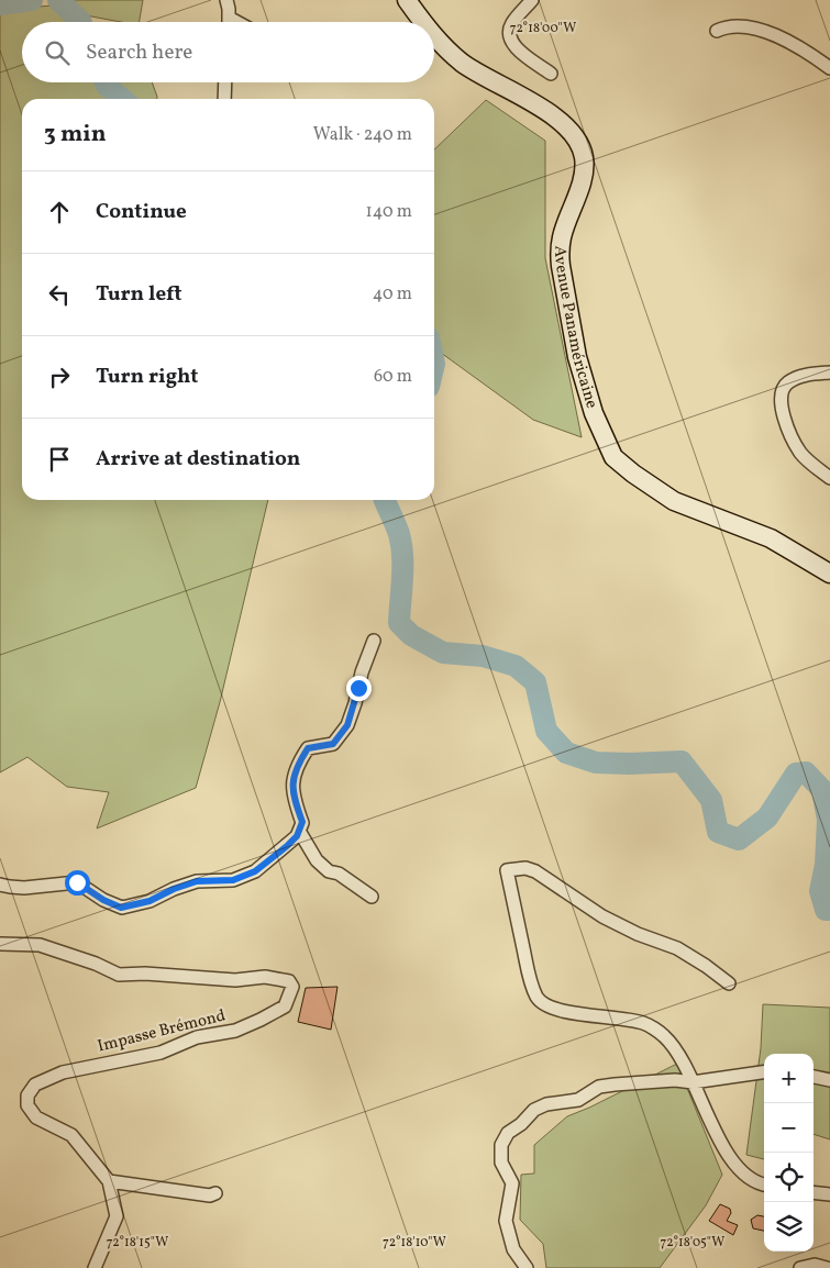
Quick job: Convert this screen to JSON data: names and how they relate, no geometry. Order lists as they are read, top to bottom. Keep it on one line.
{"streets":{"main road":["Avenue Panaméricaine"],"street":["Impasse Brémond"]},"page":{"search":"Search here","heading":["3 min","Walk · 240 m"],"list":[["Continue","140 m"],["Turn left","40 m"],["Turn right","60 m"],"Arrive at destination"],"map_buttons":["+","−"]},"coordinates":["72°18'00\"W","72°18'15\"W","72°18'10\"W","72°18'05\"W"]}
